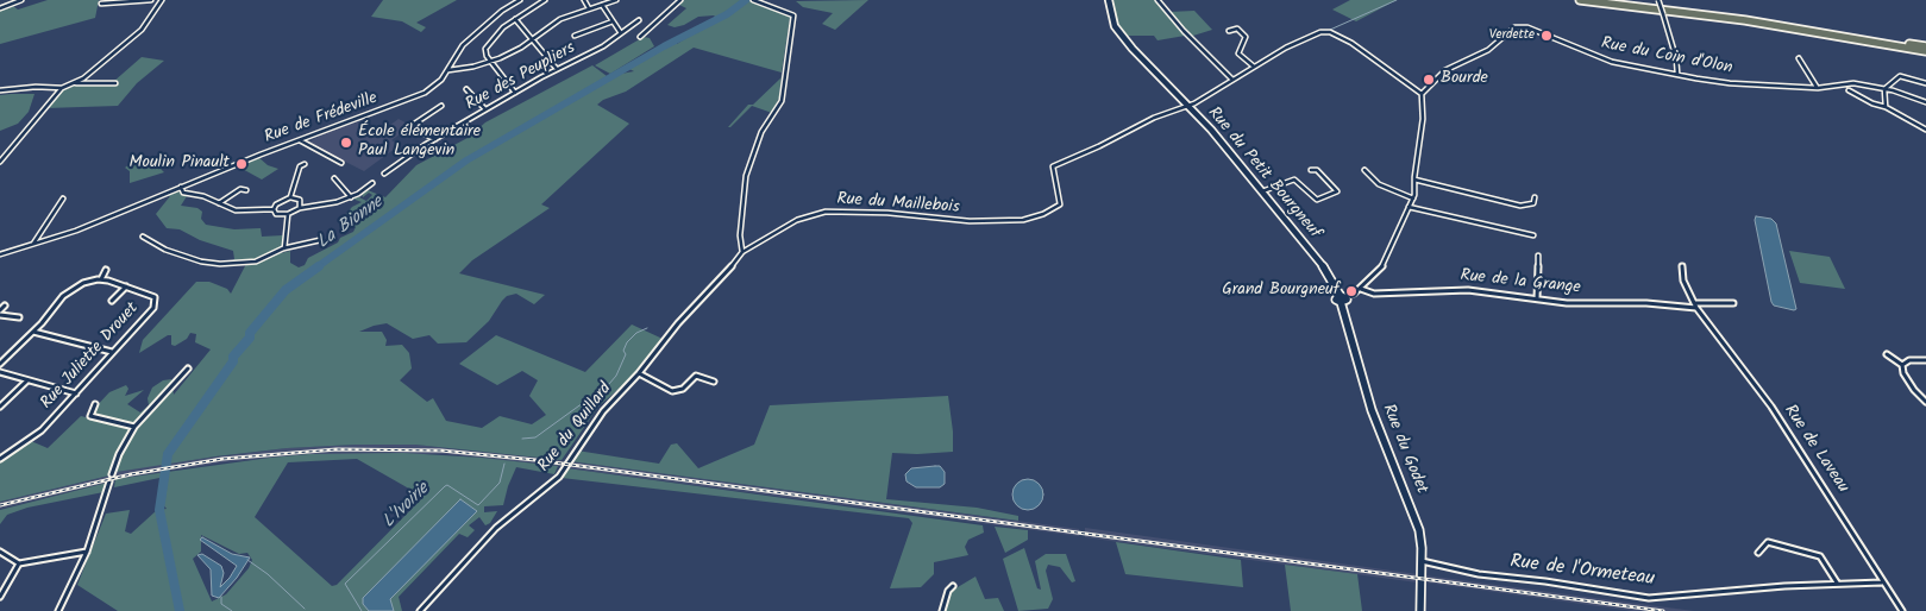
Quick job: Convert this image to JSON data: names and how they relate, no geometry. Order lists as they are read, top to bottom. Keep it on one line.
{"streets":{"street":["Rue du Coin d'Olon","Rue des Peupliers","Rue de Frédeville","Rue du Petit Bourgneuf","Rue du Maillebois","Rue de la Grange","Rue Juliette Drouet","Rue du Quillard","Rue du Godet","Rue de Laveau","Rue de l'Ormeteau"]},"crossings":[["Rue du Coin d'Olon","Rue du Petit Bourgneuf"],["Rue du Petit Bourgneuf","Rue du Maillebois"],["Rue du Petit Bourgneuf","Rue du Godet"],["Rue du Maillebois","Rue du Quillard"],["Rue de la Grange","Rue de Laveau"],["Rue du Godet","Rue de l'Ormeteau"],["Rue de Laveau","Rue de l'Ormeteau"]],"water":["La Bionne","L'Ivoirie"],"places":["Verdette","Bourde","École élémentaire Paul Langevin","Moulin Pinault","Grand Bourgneuf"]}
